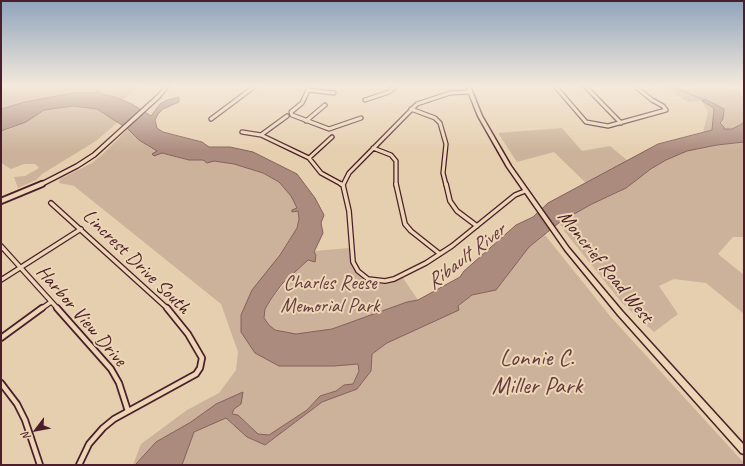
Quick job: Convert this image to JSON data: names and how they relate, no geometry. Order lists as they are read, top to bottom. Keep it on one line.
{"streets":{"main road":["Moncrief Road West"],"street":["Lincrest Drive South","Harbor View Drive"]},"crossings":[["Lincrest Drive South","Harbor View Drive"]],"water":["Ribault River"],"parks":["Charles Reese Memorial Park","Lonnie C. Miller Park"],"north":"bottom left"}
